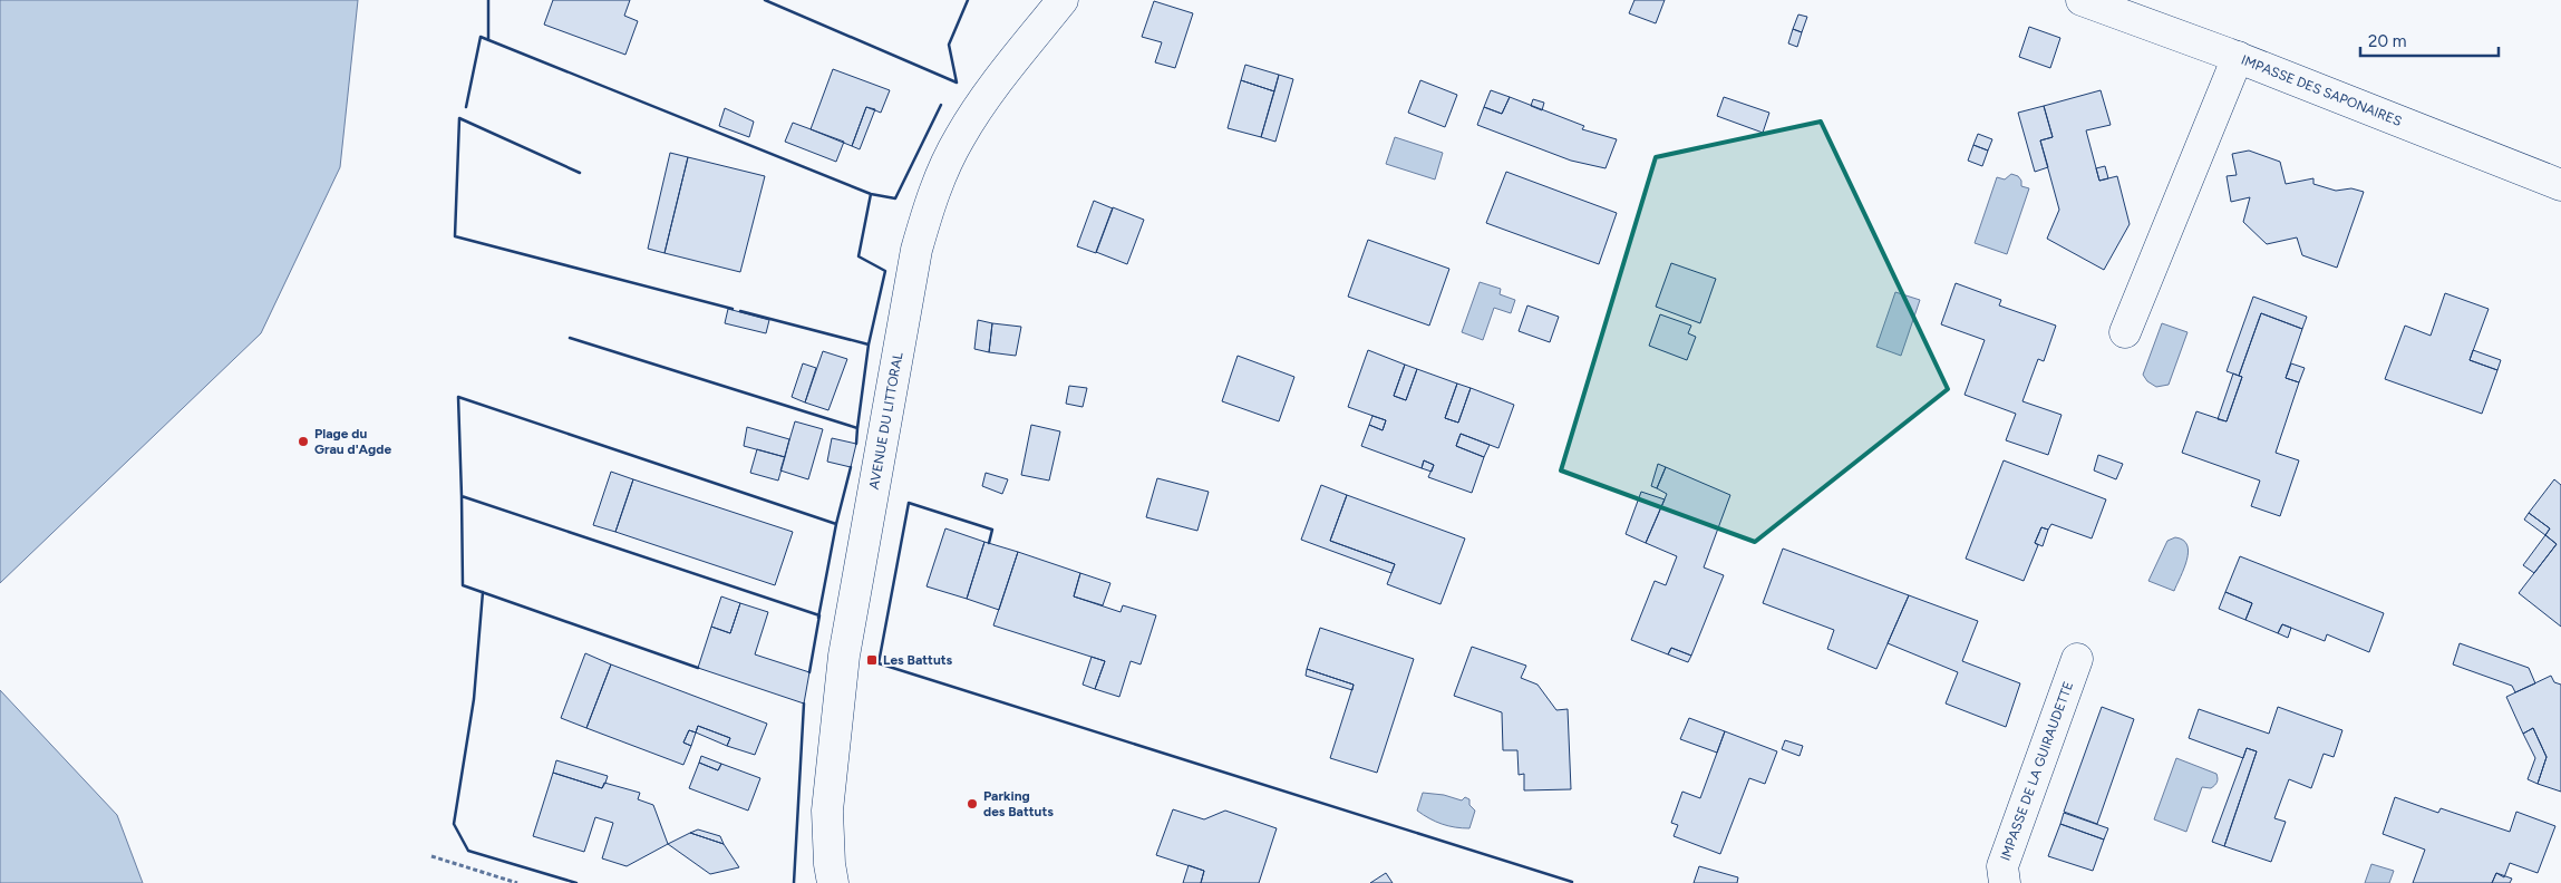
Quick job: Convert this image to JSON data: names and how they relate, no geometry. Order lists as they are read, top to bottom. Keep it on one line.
{"streets":{"street":["IMPASSE DES SAPONAIRES","AVENUE DU LITTORAL","IMPASSE DE LA GUIRAUDETTE"]},"places":{"other":["Plage du Grau d'Agde","Parking des Battuts"],"transit":["Les Battuts"]},"scale_bar":"20 m"}
